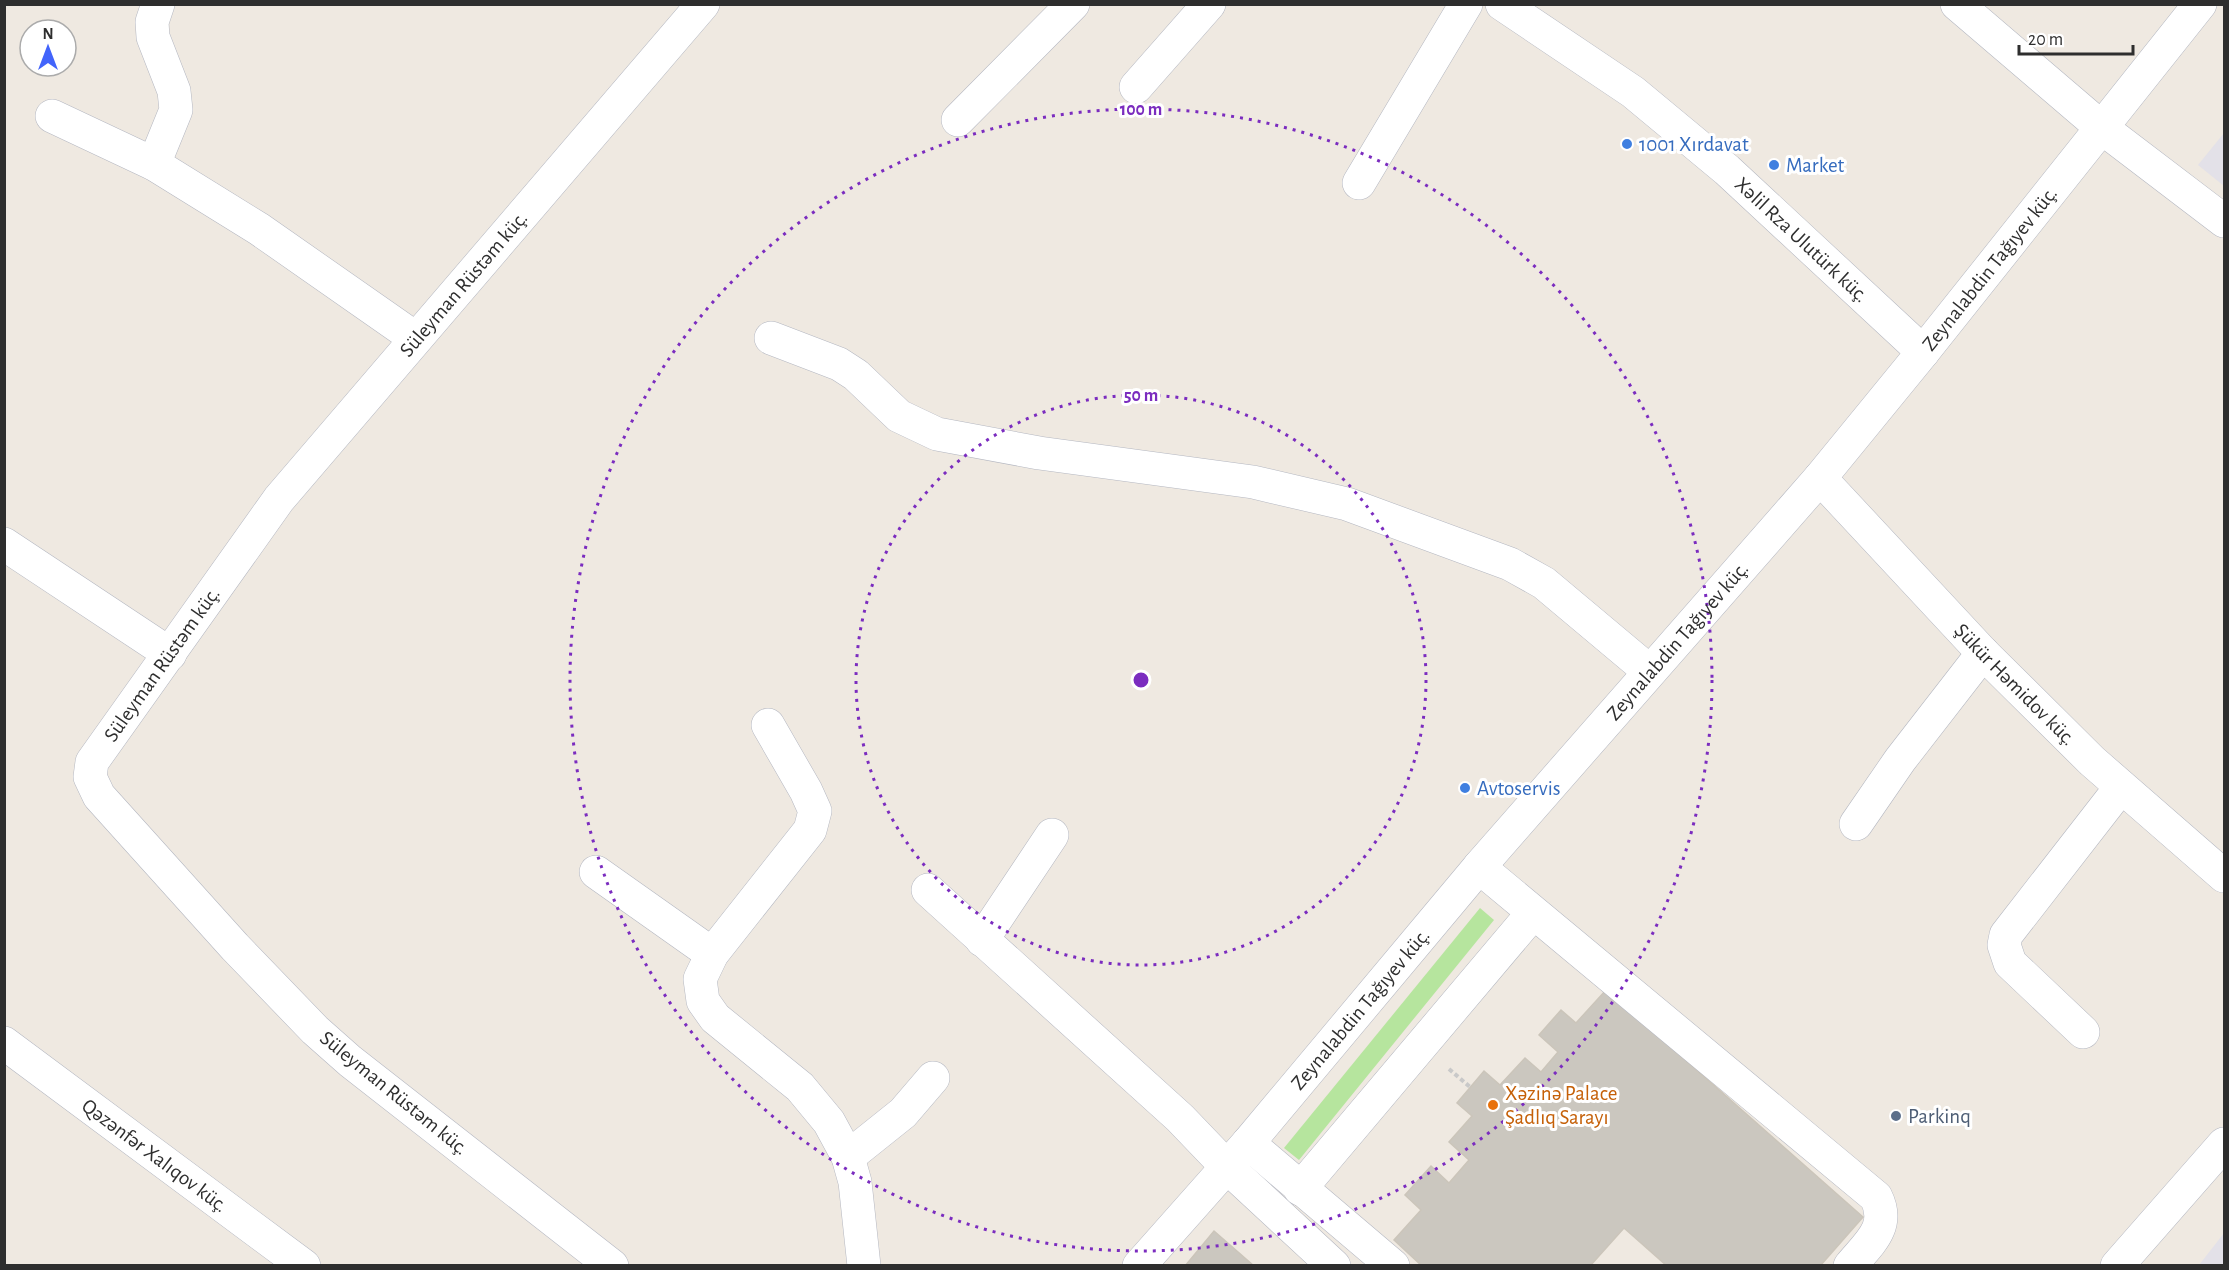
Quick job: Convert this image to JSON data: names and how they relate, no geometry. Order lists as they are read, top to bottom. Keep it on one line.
{"streets":{"street":["Xəlil Rza Ulutürk küç.","Zeynalabdin Tağıyev küç.","Süleyman Rüstəm küç.","Şükür Həmidov küç.","Qəzənfər Xalıqov küç."]},"crossings":[["Xəlil Rza Ulutürk küç.","Zeynalabdin Tağıyev küç."],["Zeynalabdin Tağıyev küç.","Şükür Həmidov küç."]],"places":["1001 Xırdavat","Market","Avtoservis","Xәzinә Palace Şadlıq Sarayı","Parkinq"],"scale_bar":"20 m","north":"top","rings":["100 m","50 m"]}
